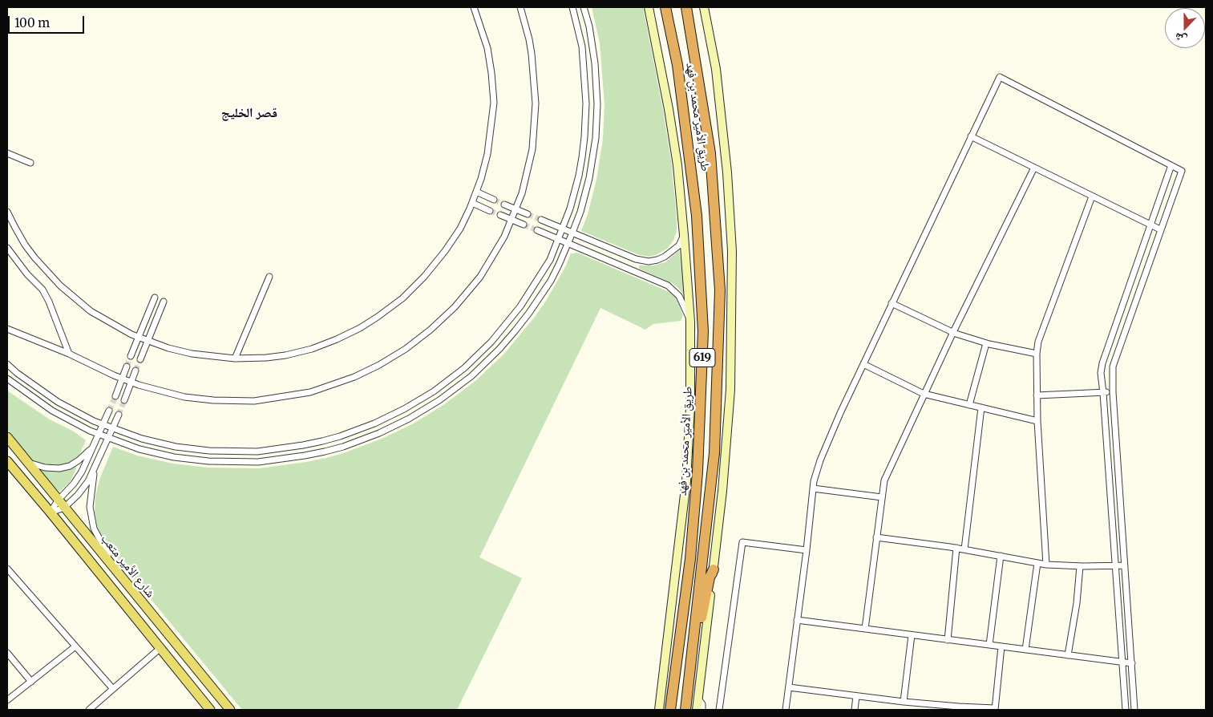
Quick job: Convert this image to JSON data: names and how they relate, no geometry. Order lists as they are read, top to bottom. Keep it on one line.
{"streets":{"highway":["طريق الأمير محمد بن فهد","619"],"main road":["شارع الأمير متعب"]},"districts":["قصر الخليج"],"scale_bar":"100 m","north":"bottom"}
